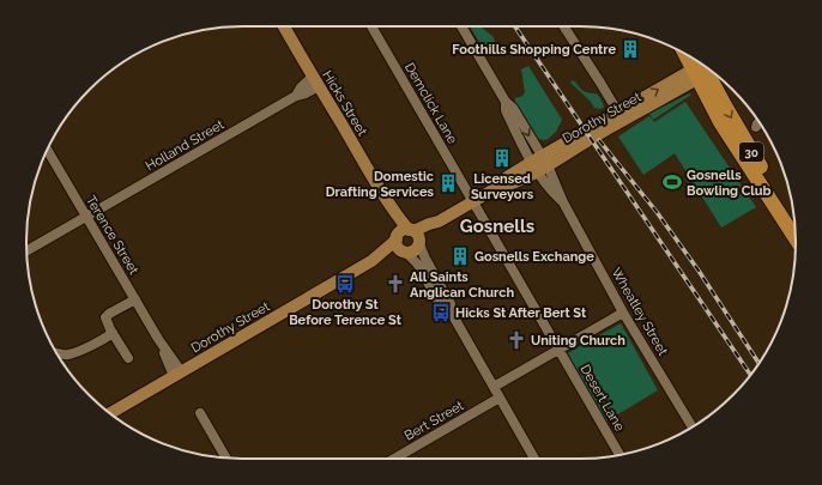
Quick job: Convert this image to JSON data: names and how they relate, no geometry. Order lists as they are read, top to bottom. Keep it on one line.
{"streets":{"highway":["30"],"main road":["Hicks Street","Dorothy Street"],"street":["Demclick Lane","Holland Street","Terence Street","Wheatley Street","Desert Lane","Bert Street"]},"crossings":[["Hicks Street","Dorothy Street"],["Hicks Street","Holland Street"],["Hicks Street","Bert Street"],["Demclick Lane","Dorothy Street"],["Demclick Lane","Desert Lane"],["Dorothy Street","30"],["Dorothy Street","Terence Street"],["Dorothy Street","Wheatley Street"],["Holland Street","Terence Street"]],"districts":["Gosnells"],"places":{"building":["Foothills Shopping Centre","Licensed Surveyors","Domestic Drafting Services","Gosnells Exchange"],"sports":["Gosnells Bowling Club"],"bus stop":["Dorothy St Before Terence St","Hicks St After Bert St"],"church":["All Saints Anglican Church","Uniting Church"]}}
